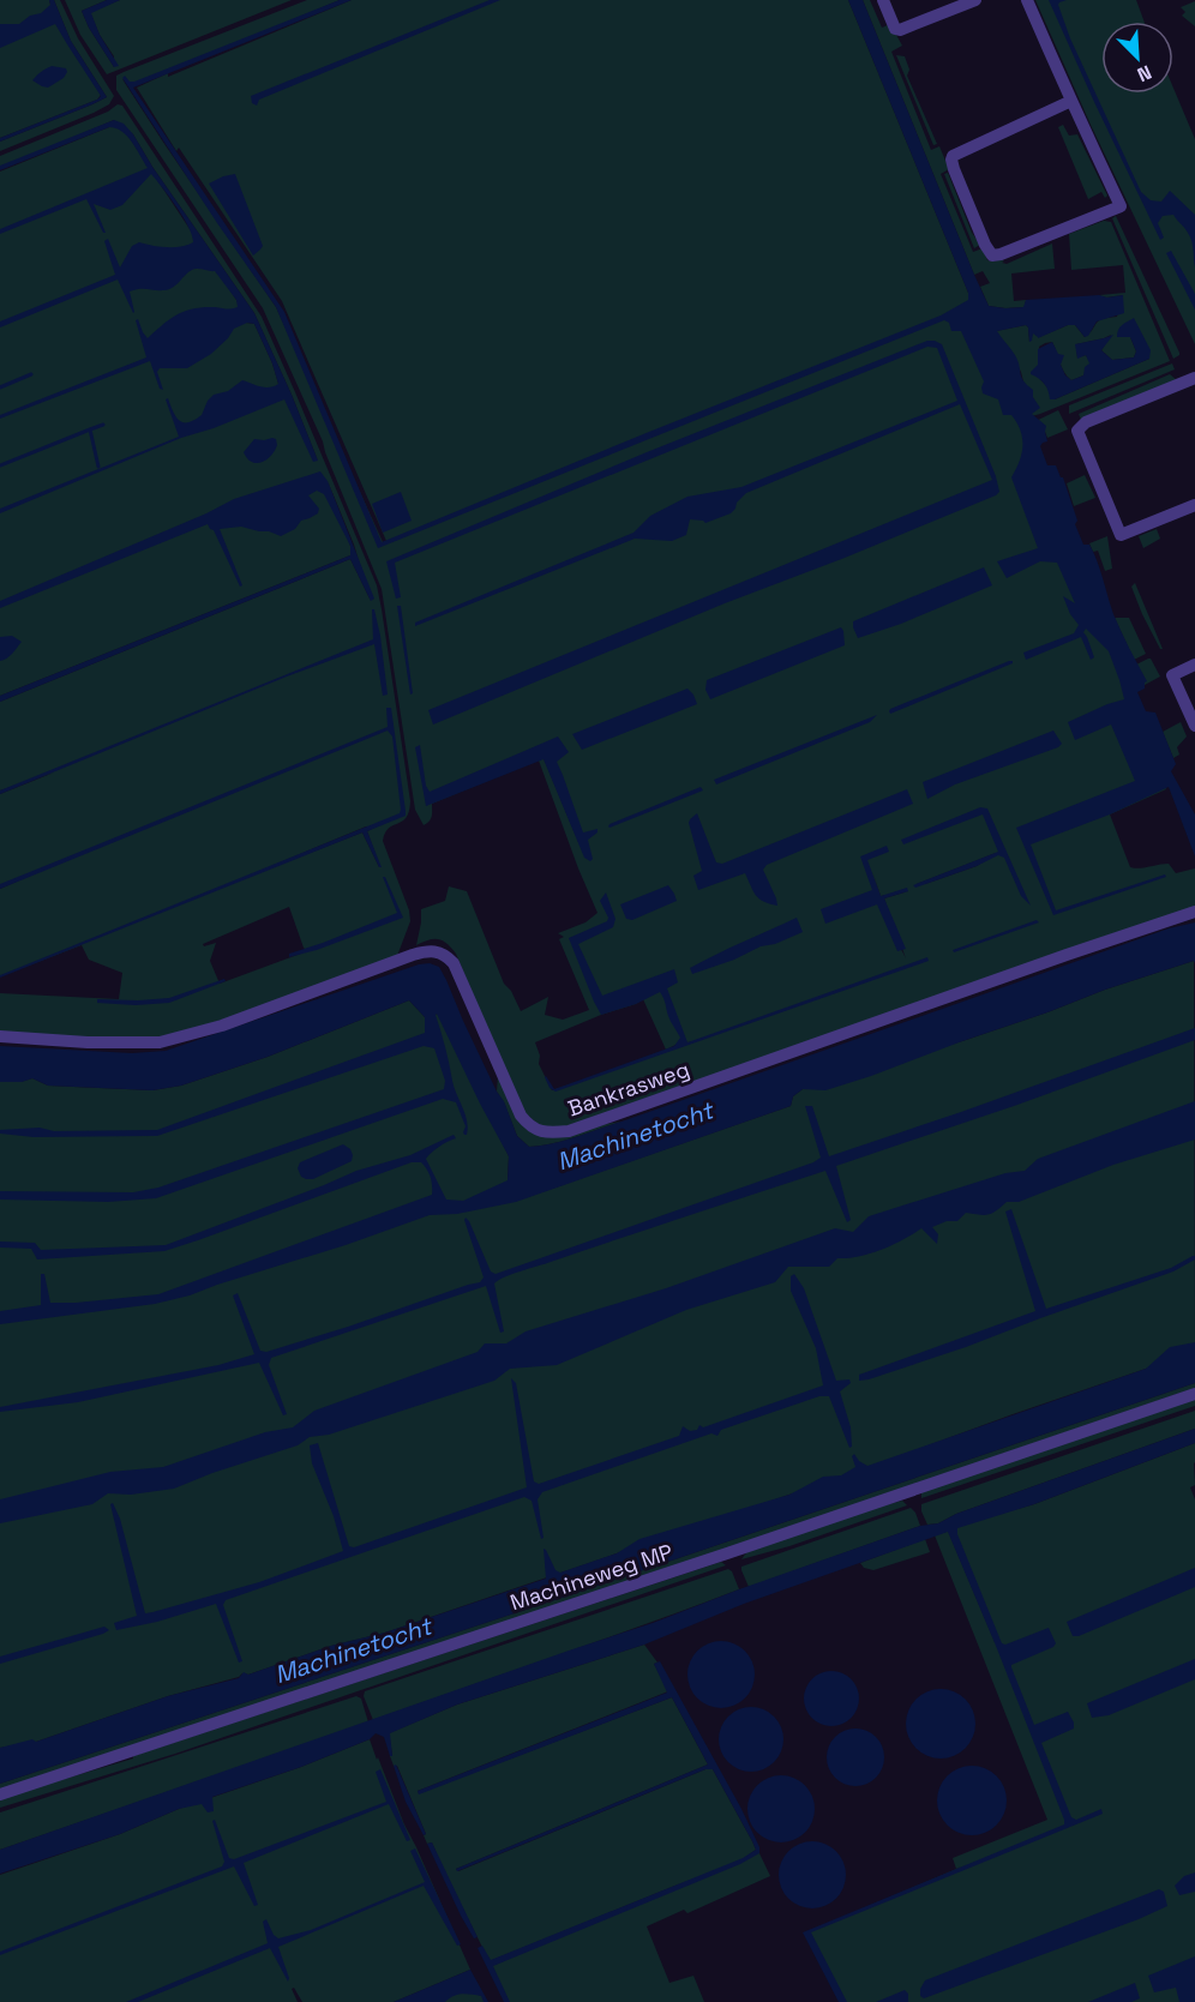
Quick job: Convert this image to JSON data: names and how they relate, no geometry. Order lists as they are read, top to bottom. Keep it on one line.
{"streets":{"street":["Bankrasweg","Machineweg MP"]},"water":["Machinetocht"],"north":"bottom right"}
